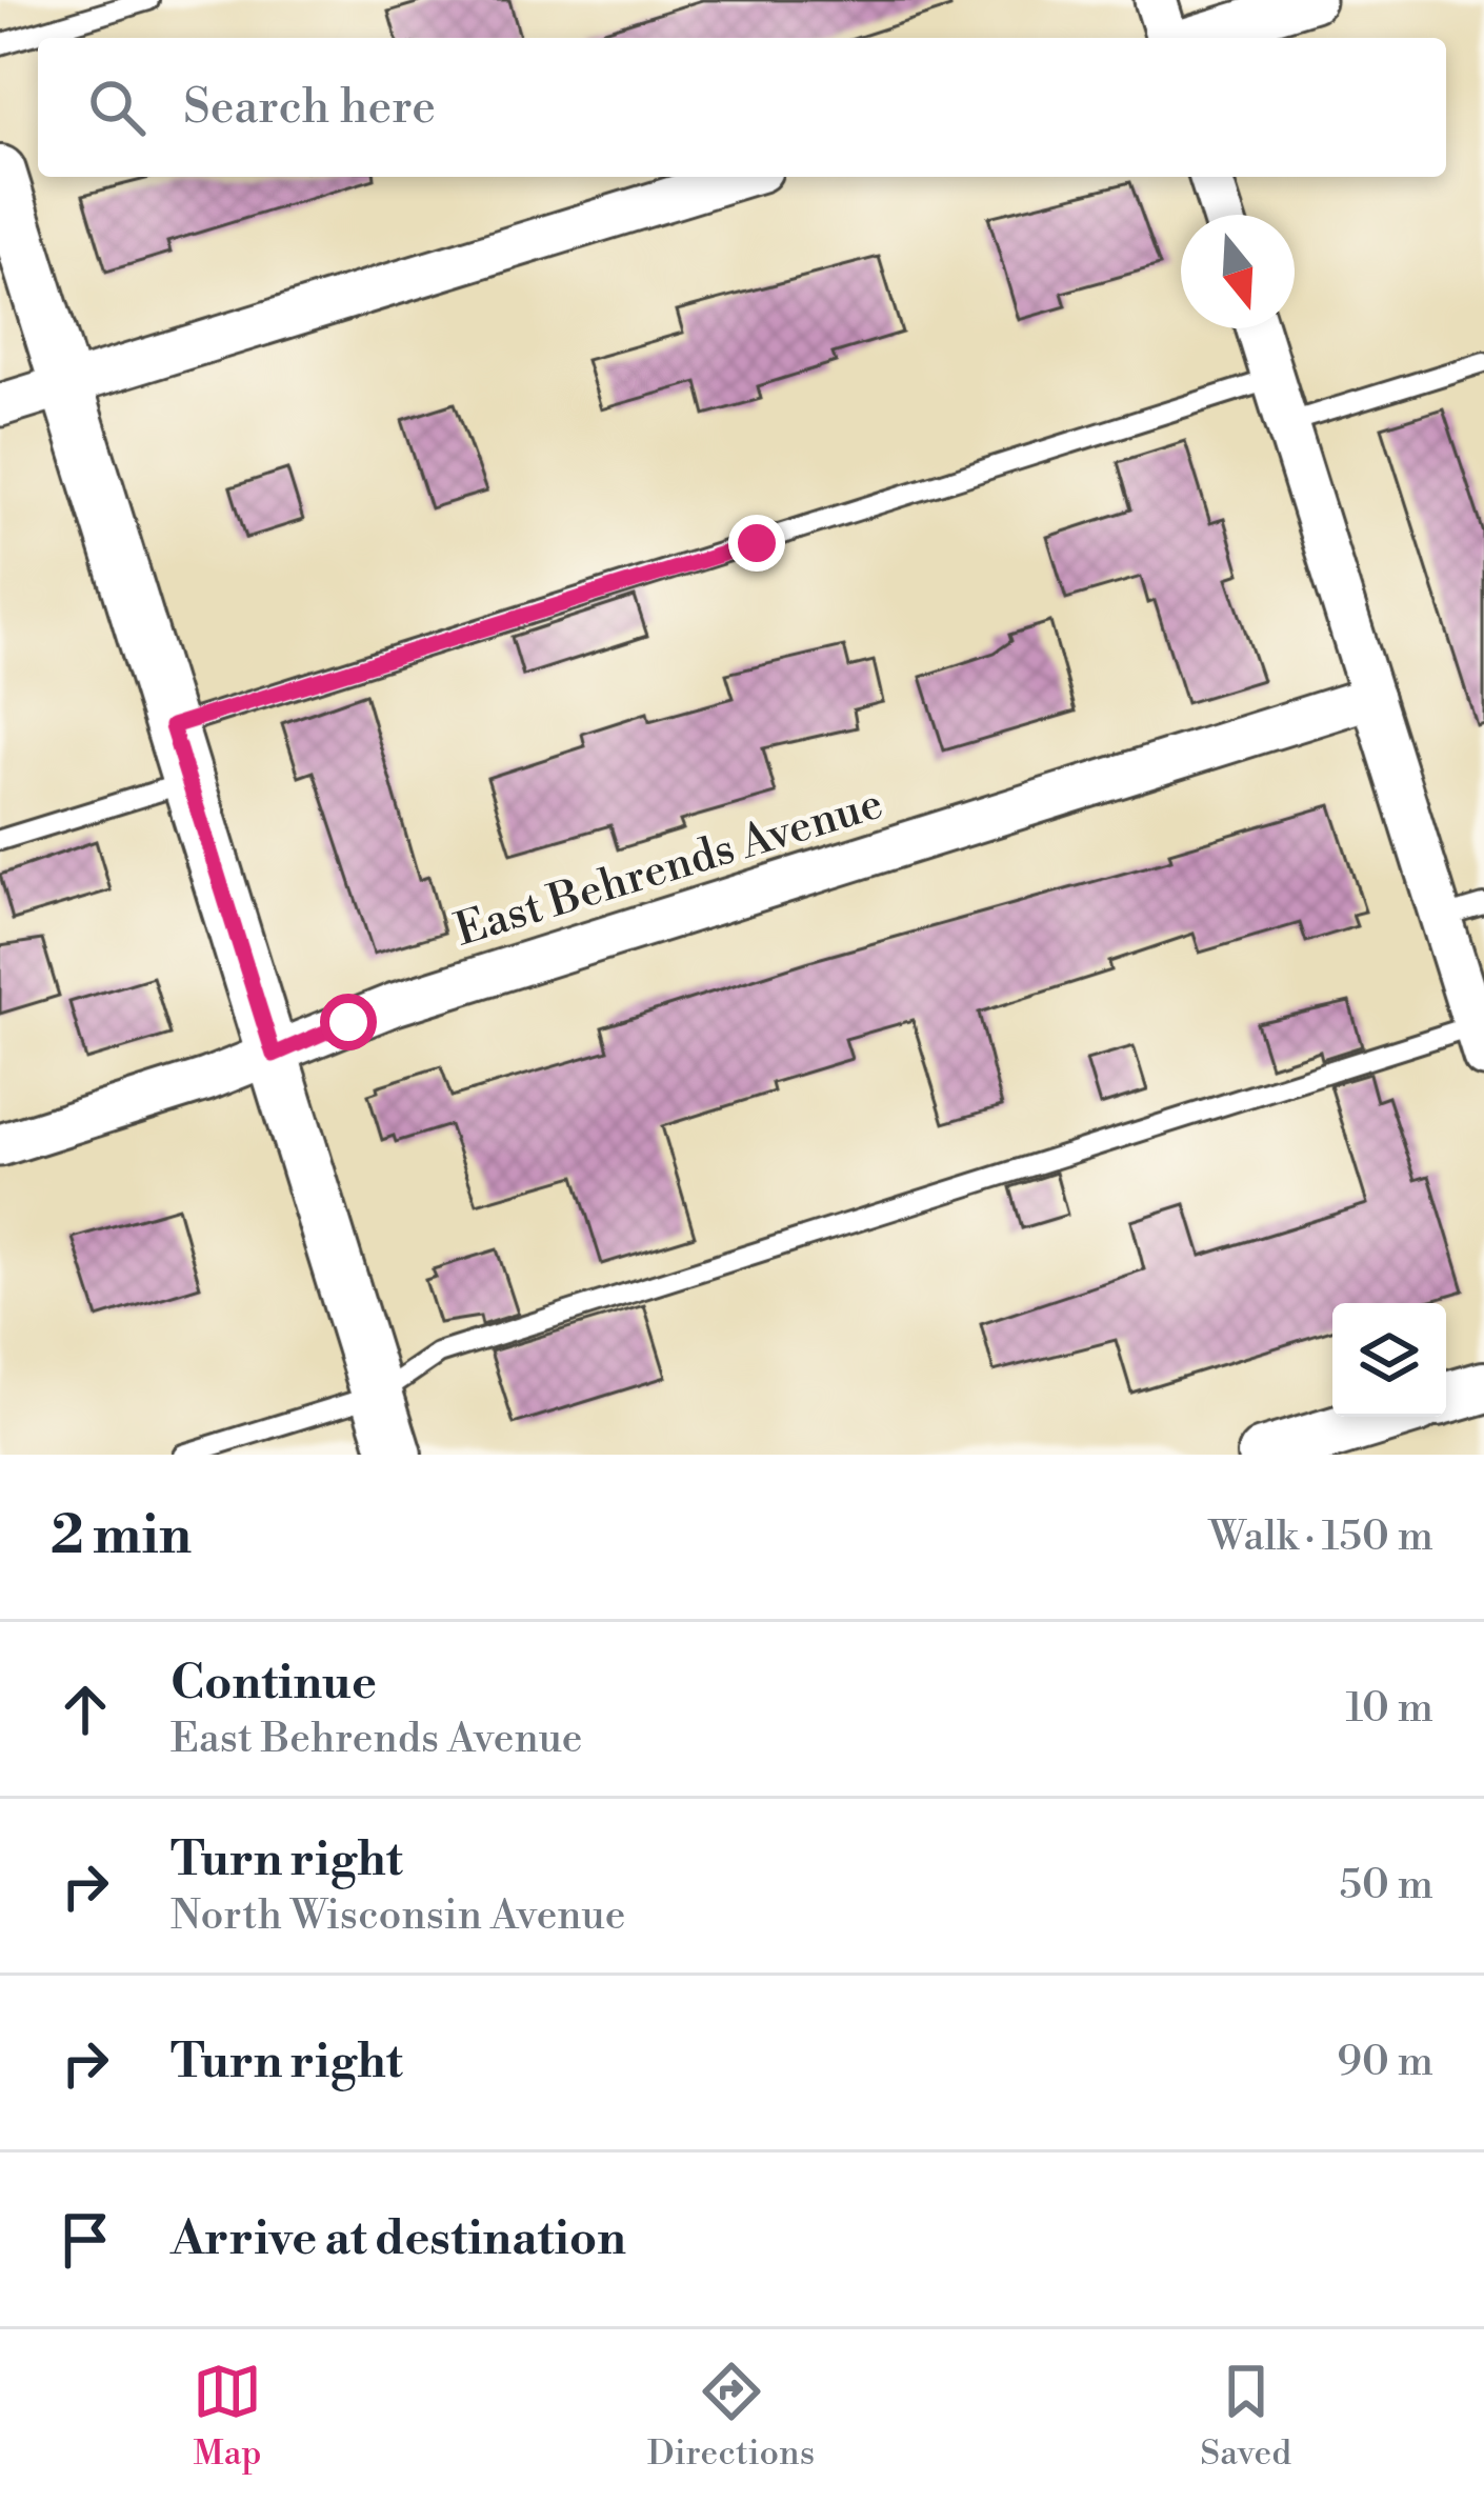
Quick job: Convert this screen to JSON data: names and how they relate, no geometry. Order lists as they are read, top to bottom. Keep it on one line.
{"streets":{"street":["East Behrends Avenue"]},"north":"bottom","page":{"search":"Search here","heading":["2 min","Walk · 150 m"],"list":[["Continue","East Behrends Avenue","10 m"],["Turn right","North Wisconsin Avenue","50 m"],["Turn right","90 m"],"Arrive at destination"],"nav":["Map","Directions","Saved"]}}
